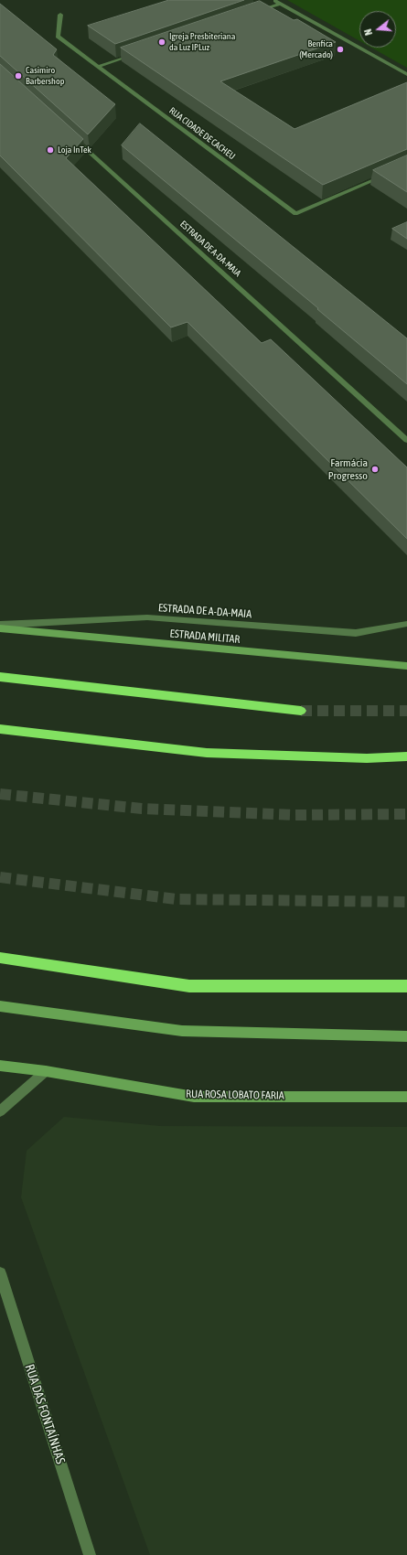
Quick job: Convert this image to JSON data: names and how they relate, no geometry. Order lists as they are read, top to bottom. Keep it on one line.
{"streets":{"main road":["ESTRADA MILITAR","RUA ROSA LOBATO FARIA"],"street":["RUA CIDADE DE CACHEU","ESTRADA DE A-DA-MAIA","RUA DAS FONTAÍNHAS"]},"places":["Igreja Presbiteriana da Luz IPLuz","Benfica (Mercado)","Casimiro Barbershop","Loja InTek","Farmácia Progresso"],"north":"left"}
